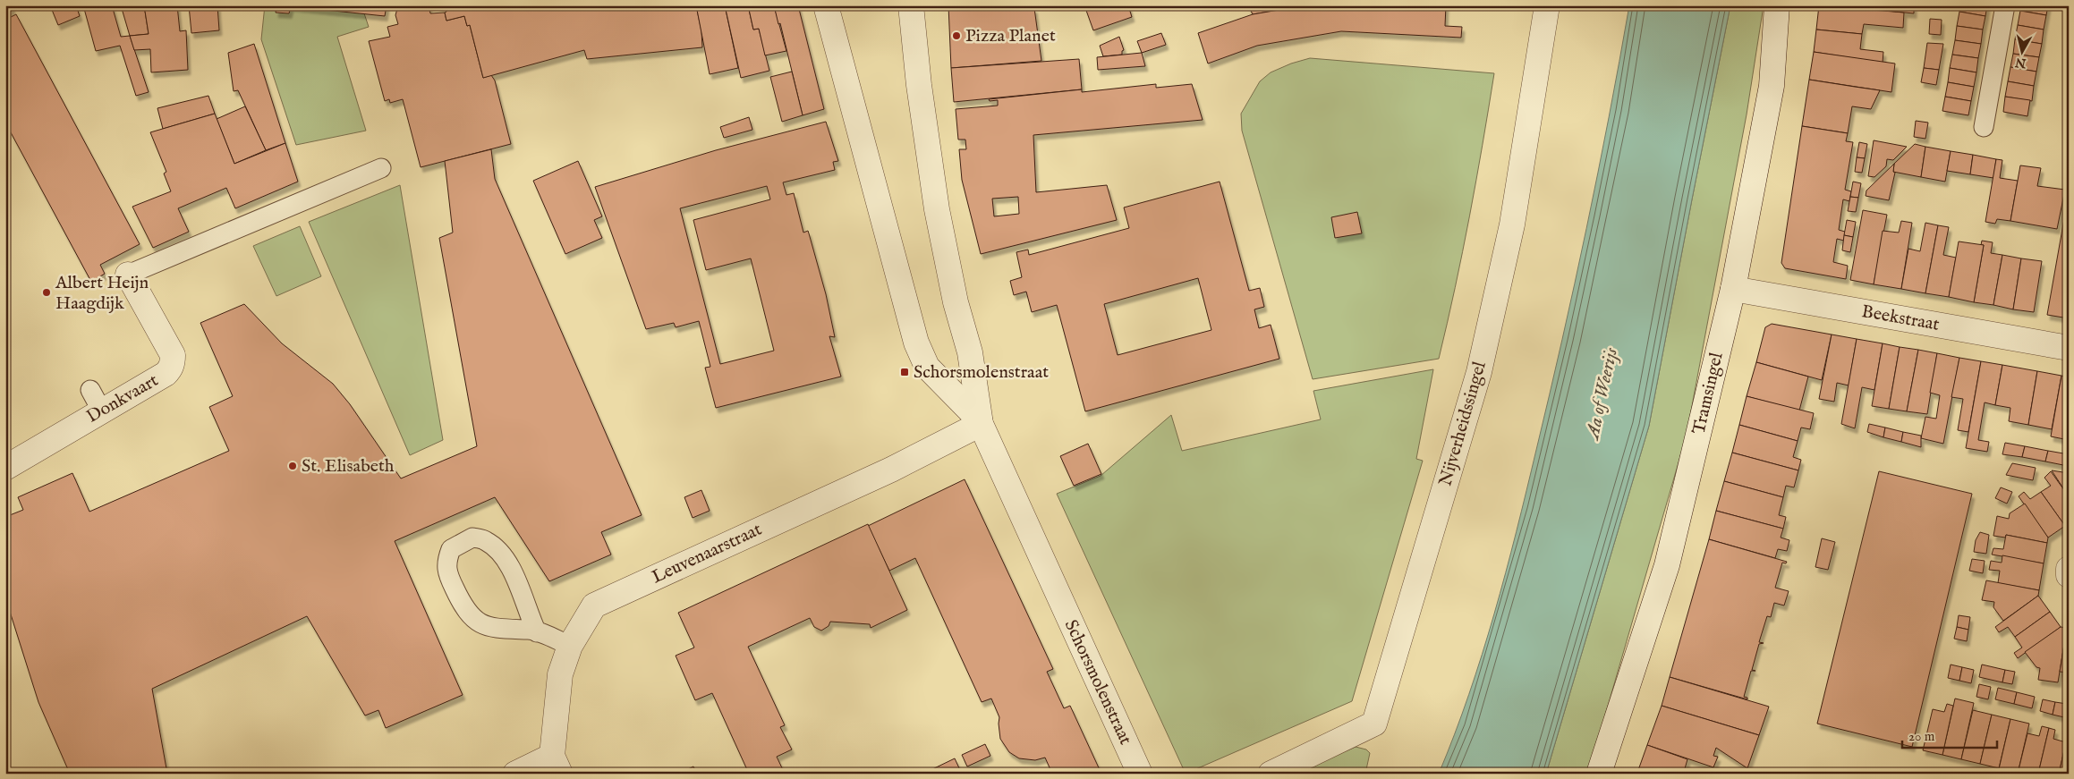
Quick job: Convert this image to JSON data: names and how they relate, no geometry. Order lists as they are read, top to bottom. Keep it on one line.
{"streets":{"street":["Beekstraat","Tramsingel","Donkvaart","Nijverheidssingel","Leuvenaarstraat","Schorsmolenstraat"]},"crossings":[["Beekstraat","Tramsingel"],["Leuvenaarstraat","Schorsmolenstraat"]],"water":["Aa of Weerijs"],"places":{"other":["Pizza Planet","Albert Heijn Haagdijk","St. Elisabeth"],"transit":["Schorsmolenstraat"]},"scale_bar":"20 m","north":"bottom"}
